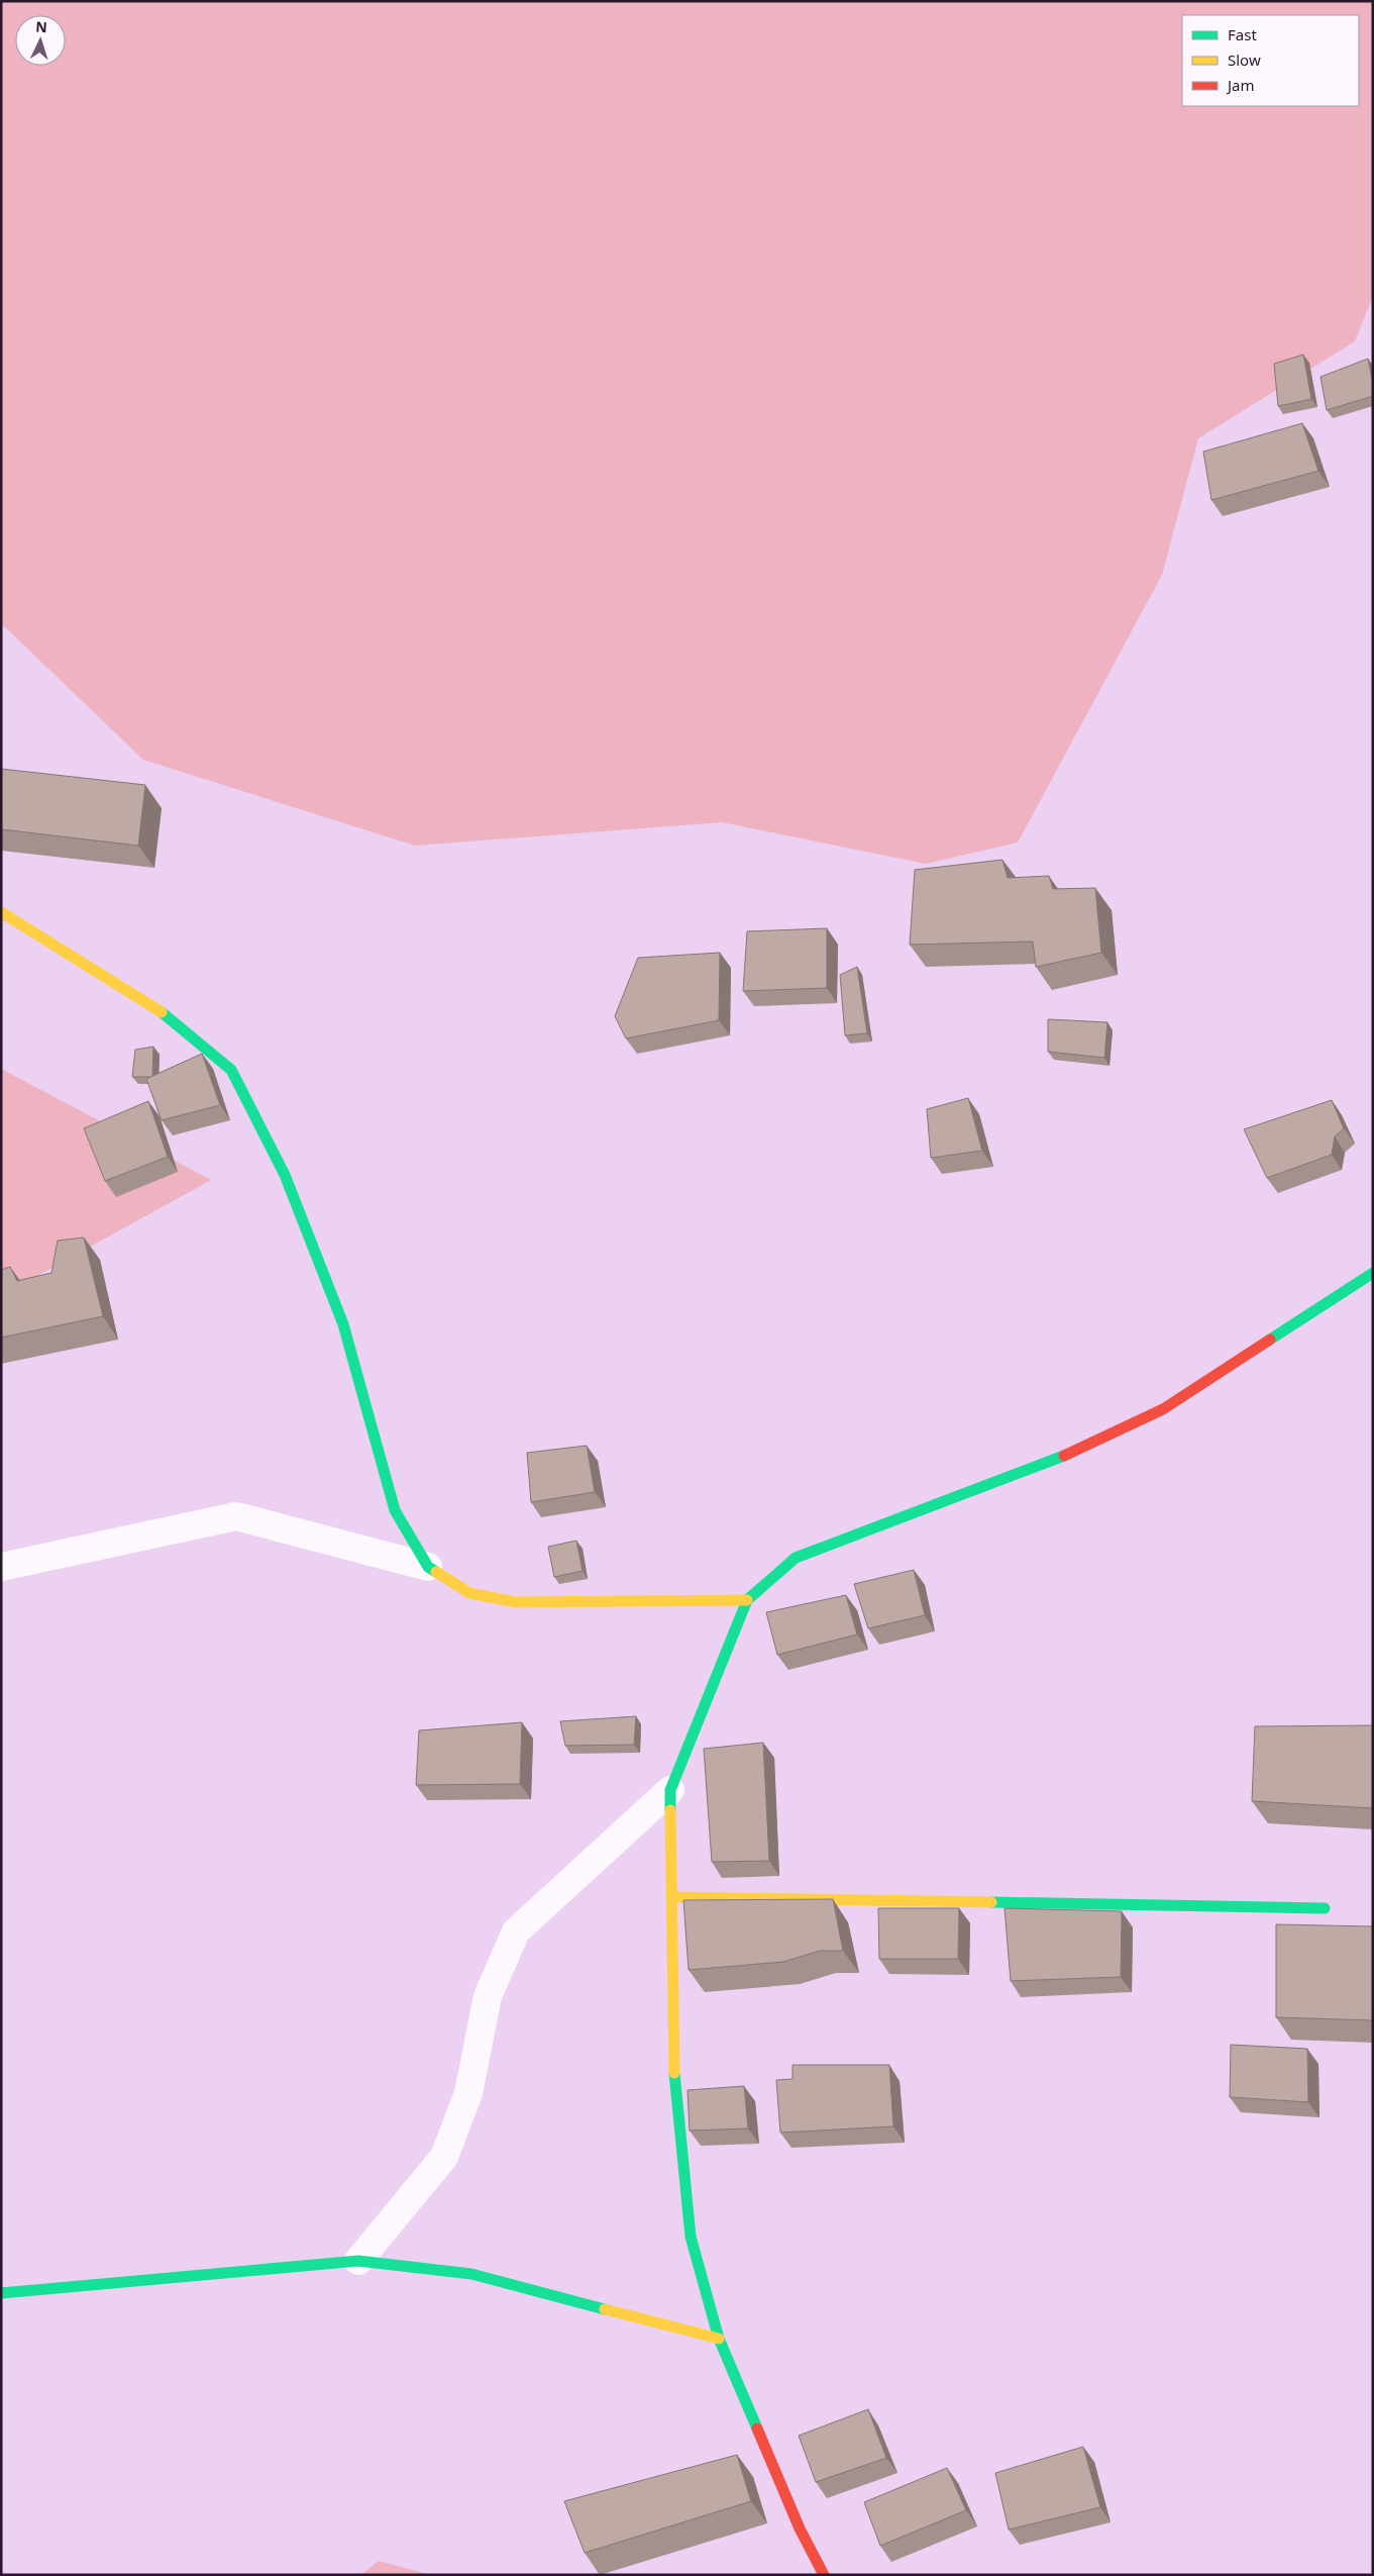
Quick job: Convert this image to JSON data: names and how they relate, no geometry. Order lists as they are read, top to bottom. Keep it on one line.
{"legend":["Fast","Slow","Jam"],"north":"top"}
